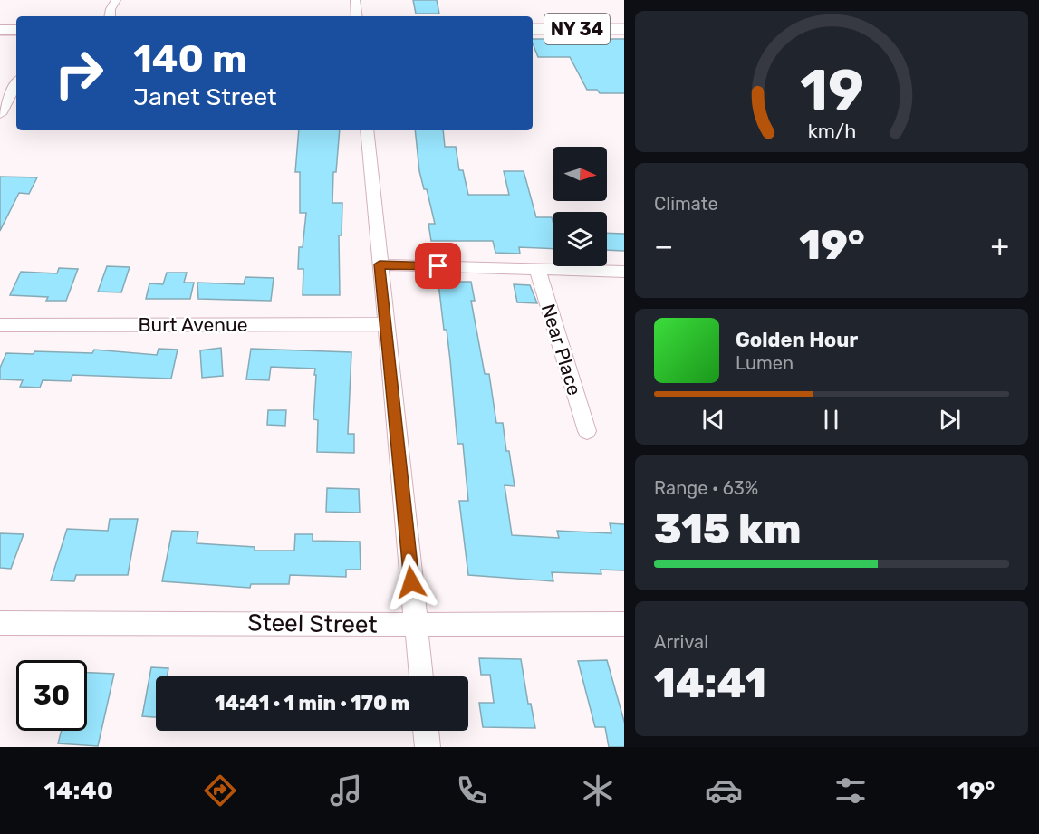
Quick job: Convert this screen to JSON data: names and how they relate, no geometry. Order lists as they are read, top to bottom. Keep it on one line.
{"streets":{"main road":["NY 34"],"street":["Burt Avenue","Near Place","Steel Street"]},"north":"right","page":{"turn":["140 m","Janet Street"],"tile":["Climate",["Range · 63%","315 km"],["Arrival","14:41"]],"heat":["−","19°","+"],"song":["Golden Hour","Lumen"],"limit":"30","trip":"14:41 · 1 min · 170 m","tabs":["14:40","19°"],"gauge":["19","km/h"]}}
